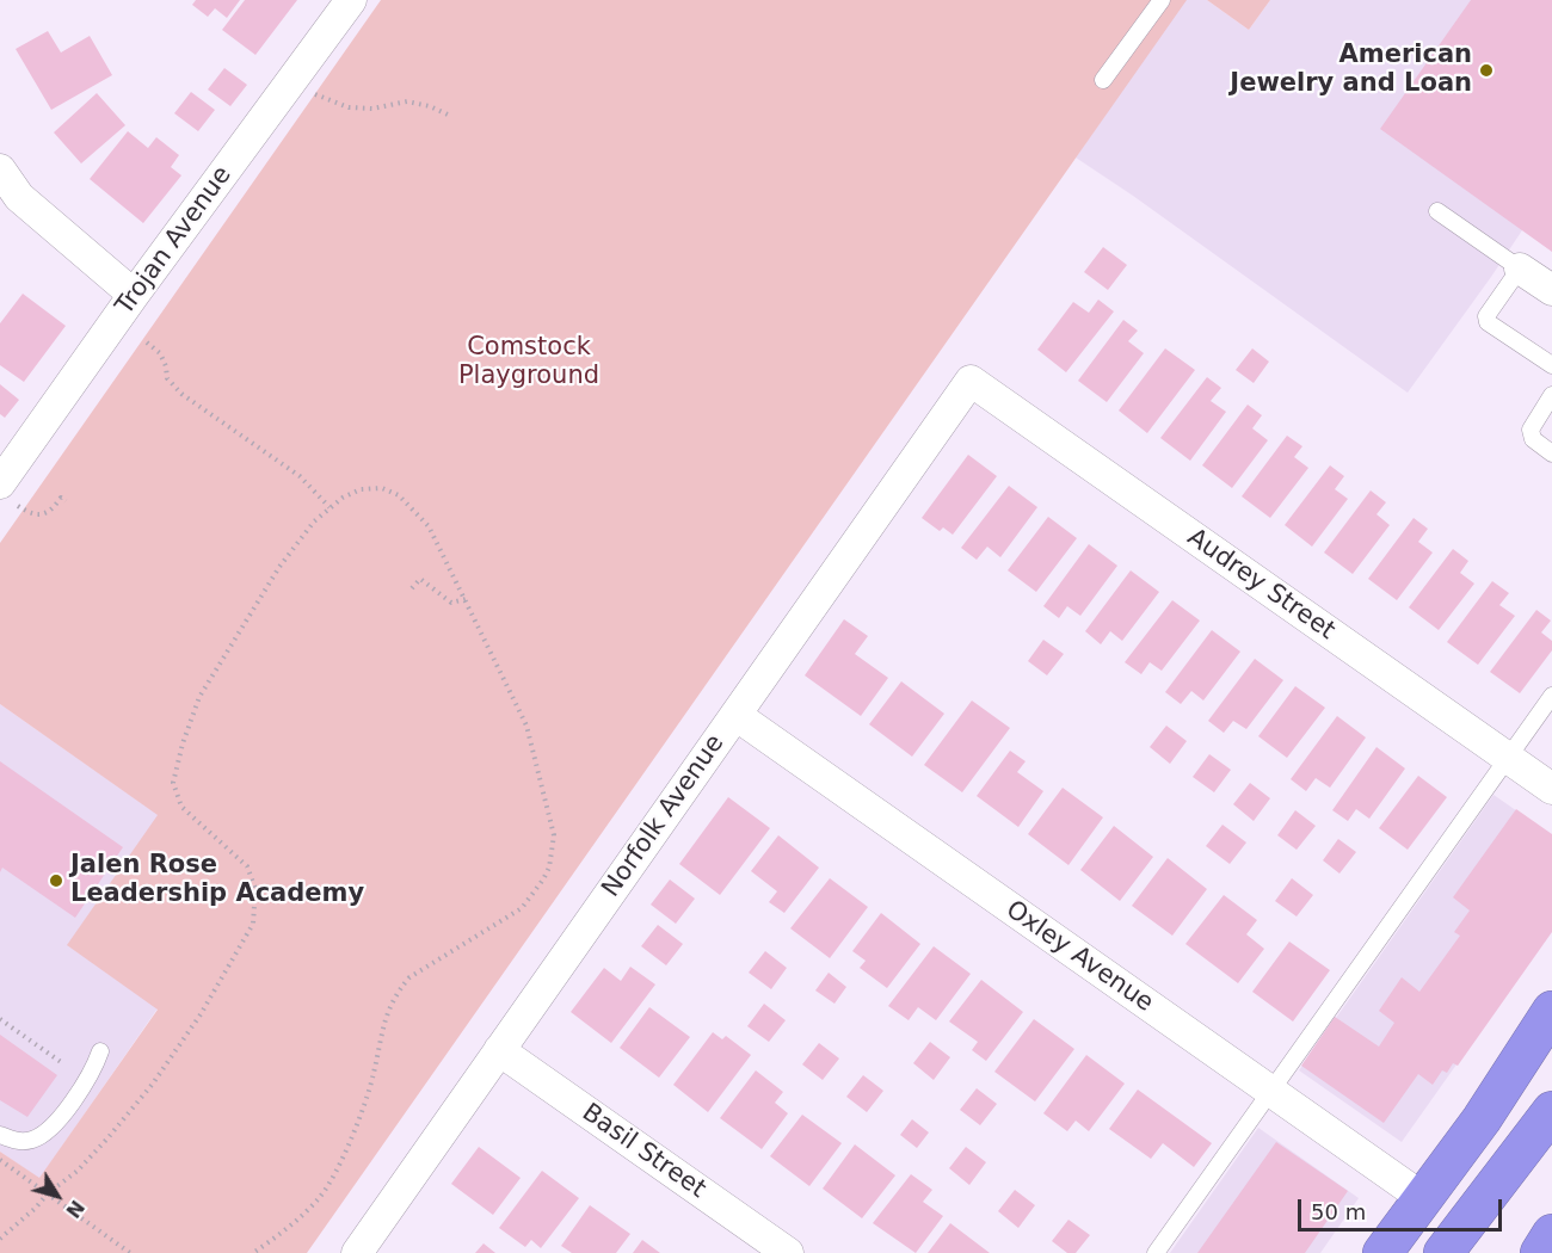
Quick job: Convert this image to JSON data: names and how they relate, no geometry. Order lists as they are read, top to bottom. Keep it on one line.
{"streets":{"street":["Trojan Avenue","Audrey Street","Norfolk Avenue","Oxley Avenue","Basil Street"]},"crossings":[["Audrey Street","Norfolk Avenue"],["Norfolk Avenue","Oxley Avenue"],["Norfolk Avenue","Basil Street"]],"parks":["Comstock Playground"],"places":["American Jewelry and Loan","Jalen Rose Leadership Academy"],"scale_bar":"50 m","north":"bottom right"}
